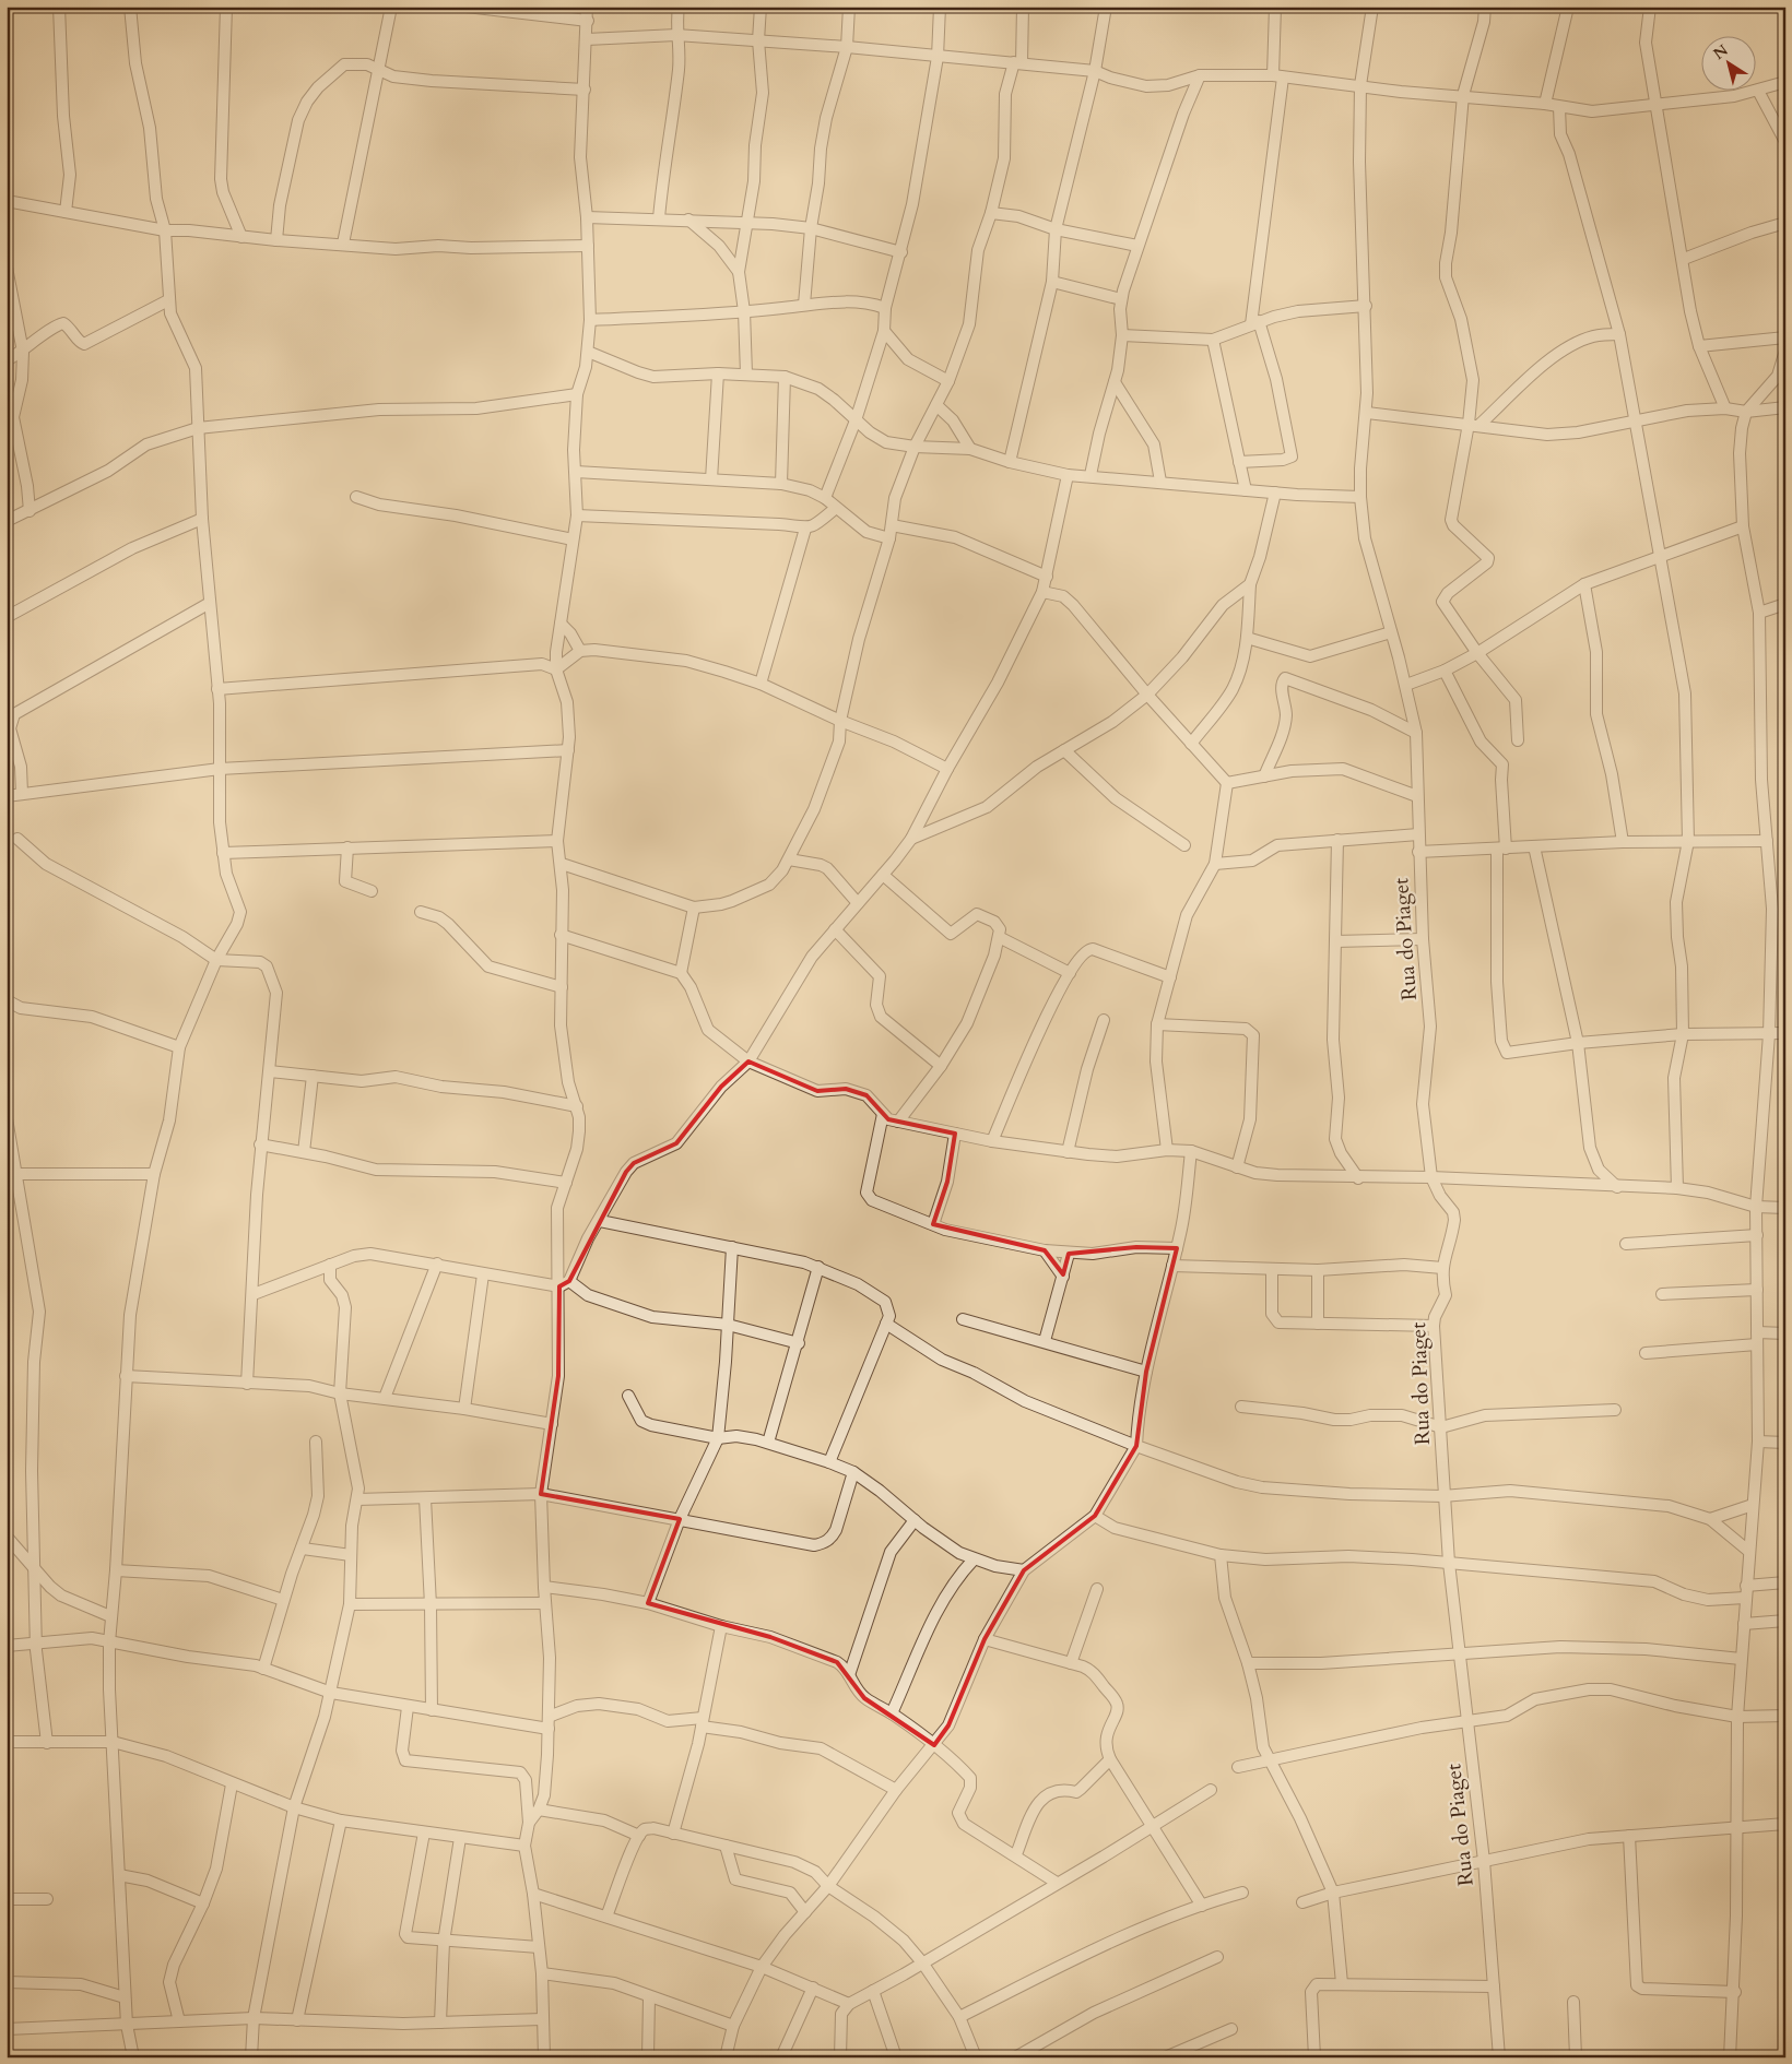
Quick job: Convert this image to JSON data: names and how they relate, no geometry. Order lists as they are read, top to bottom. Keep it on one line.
{"streets":{"street":["Rua do Piaget"]},"north":"top left"}
